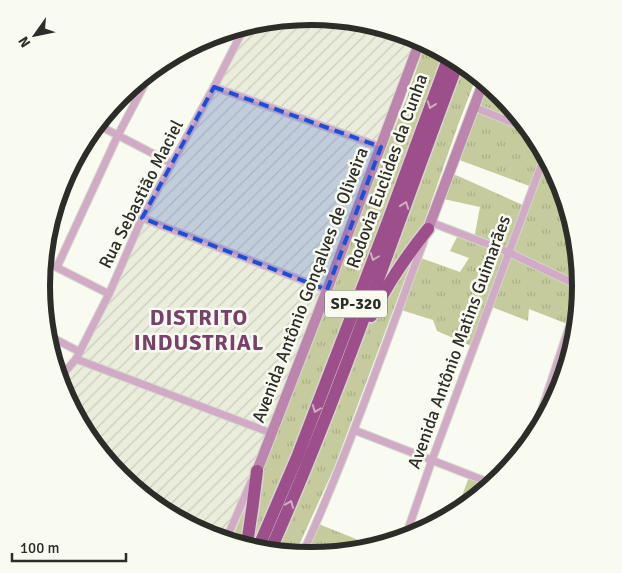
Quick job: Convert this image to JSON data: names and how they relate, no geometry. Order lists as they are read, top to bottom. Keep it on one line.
{"streets":{"highway":["Rodovia Euclides da Cunha","SP-320"],"main road":["Avenida Antônio Gonçalves de Oliveira"],"street":["Rua Sebastião Maciel","Avenida Antônio Matins Guimarães"]},"districts":["DISTRITO INDUSTRIAL"],"scale_bar":"100 m","north":"bottom left"}
